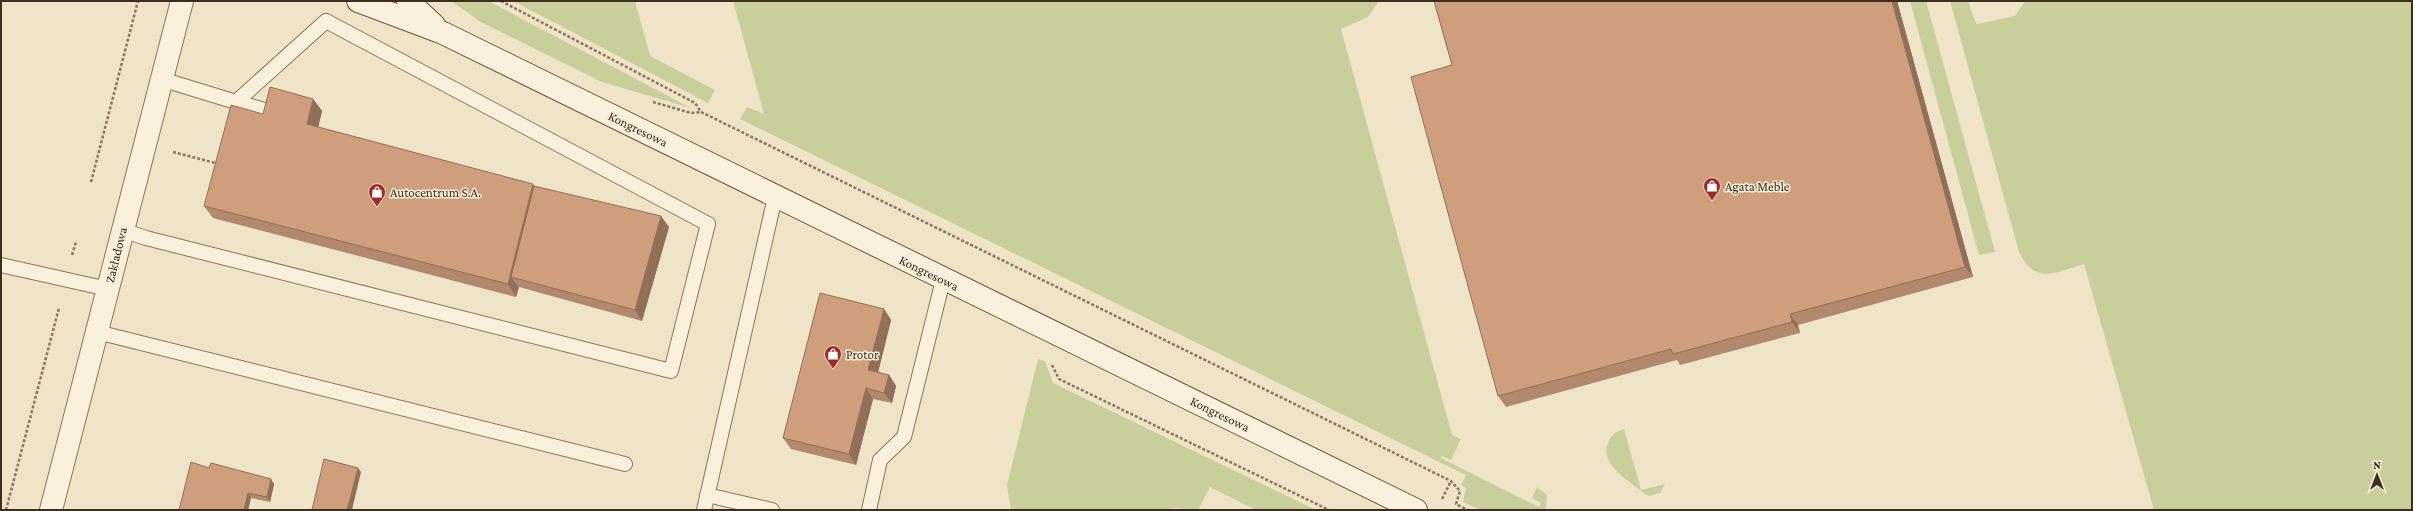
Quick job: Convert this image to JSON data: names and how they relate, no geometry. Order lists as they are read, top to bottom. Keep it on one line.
{"streets":{"street":["Kongresowa","Zakładowa"]},"places":{"shop":["Agata Meble","Autocentrum S.A.","Protor"]},"north":"top"}
